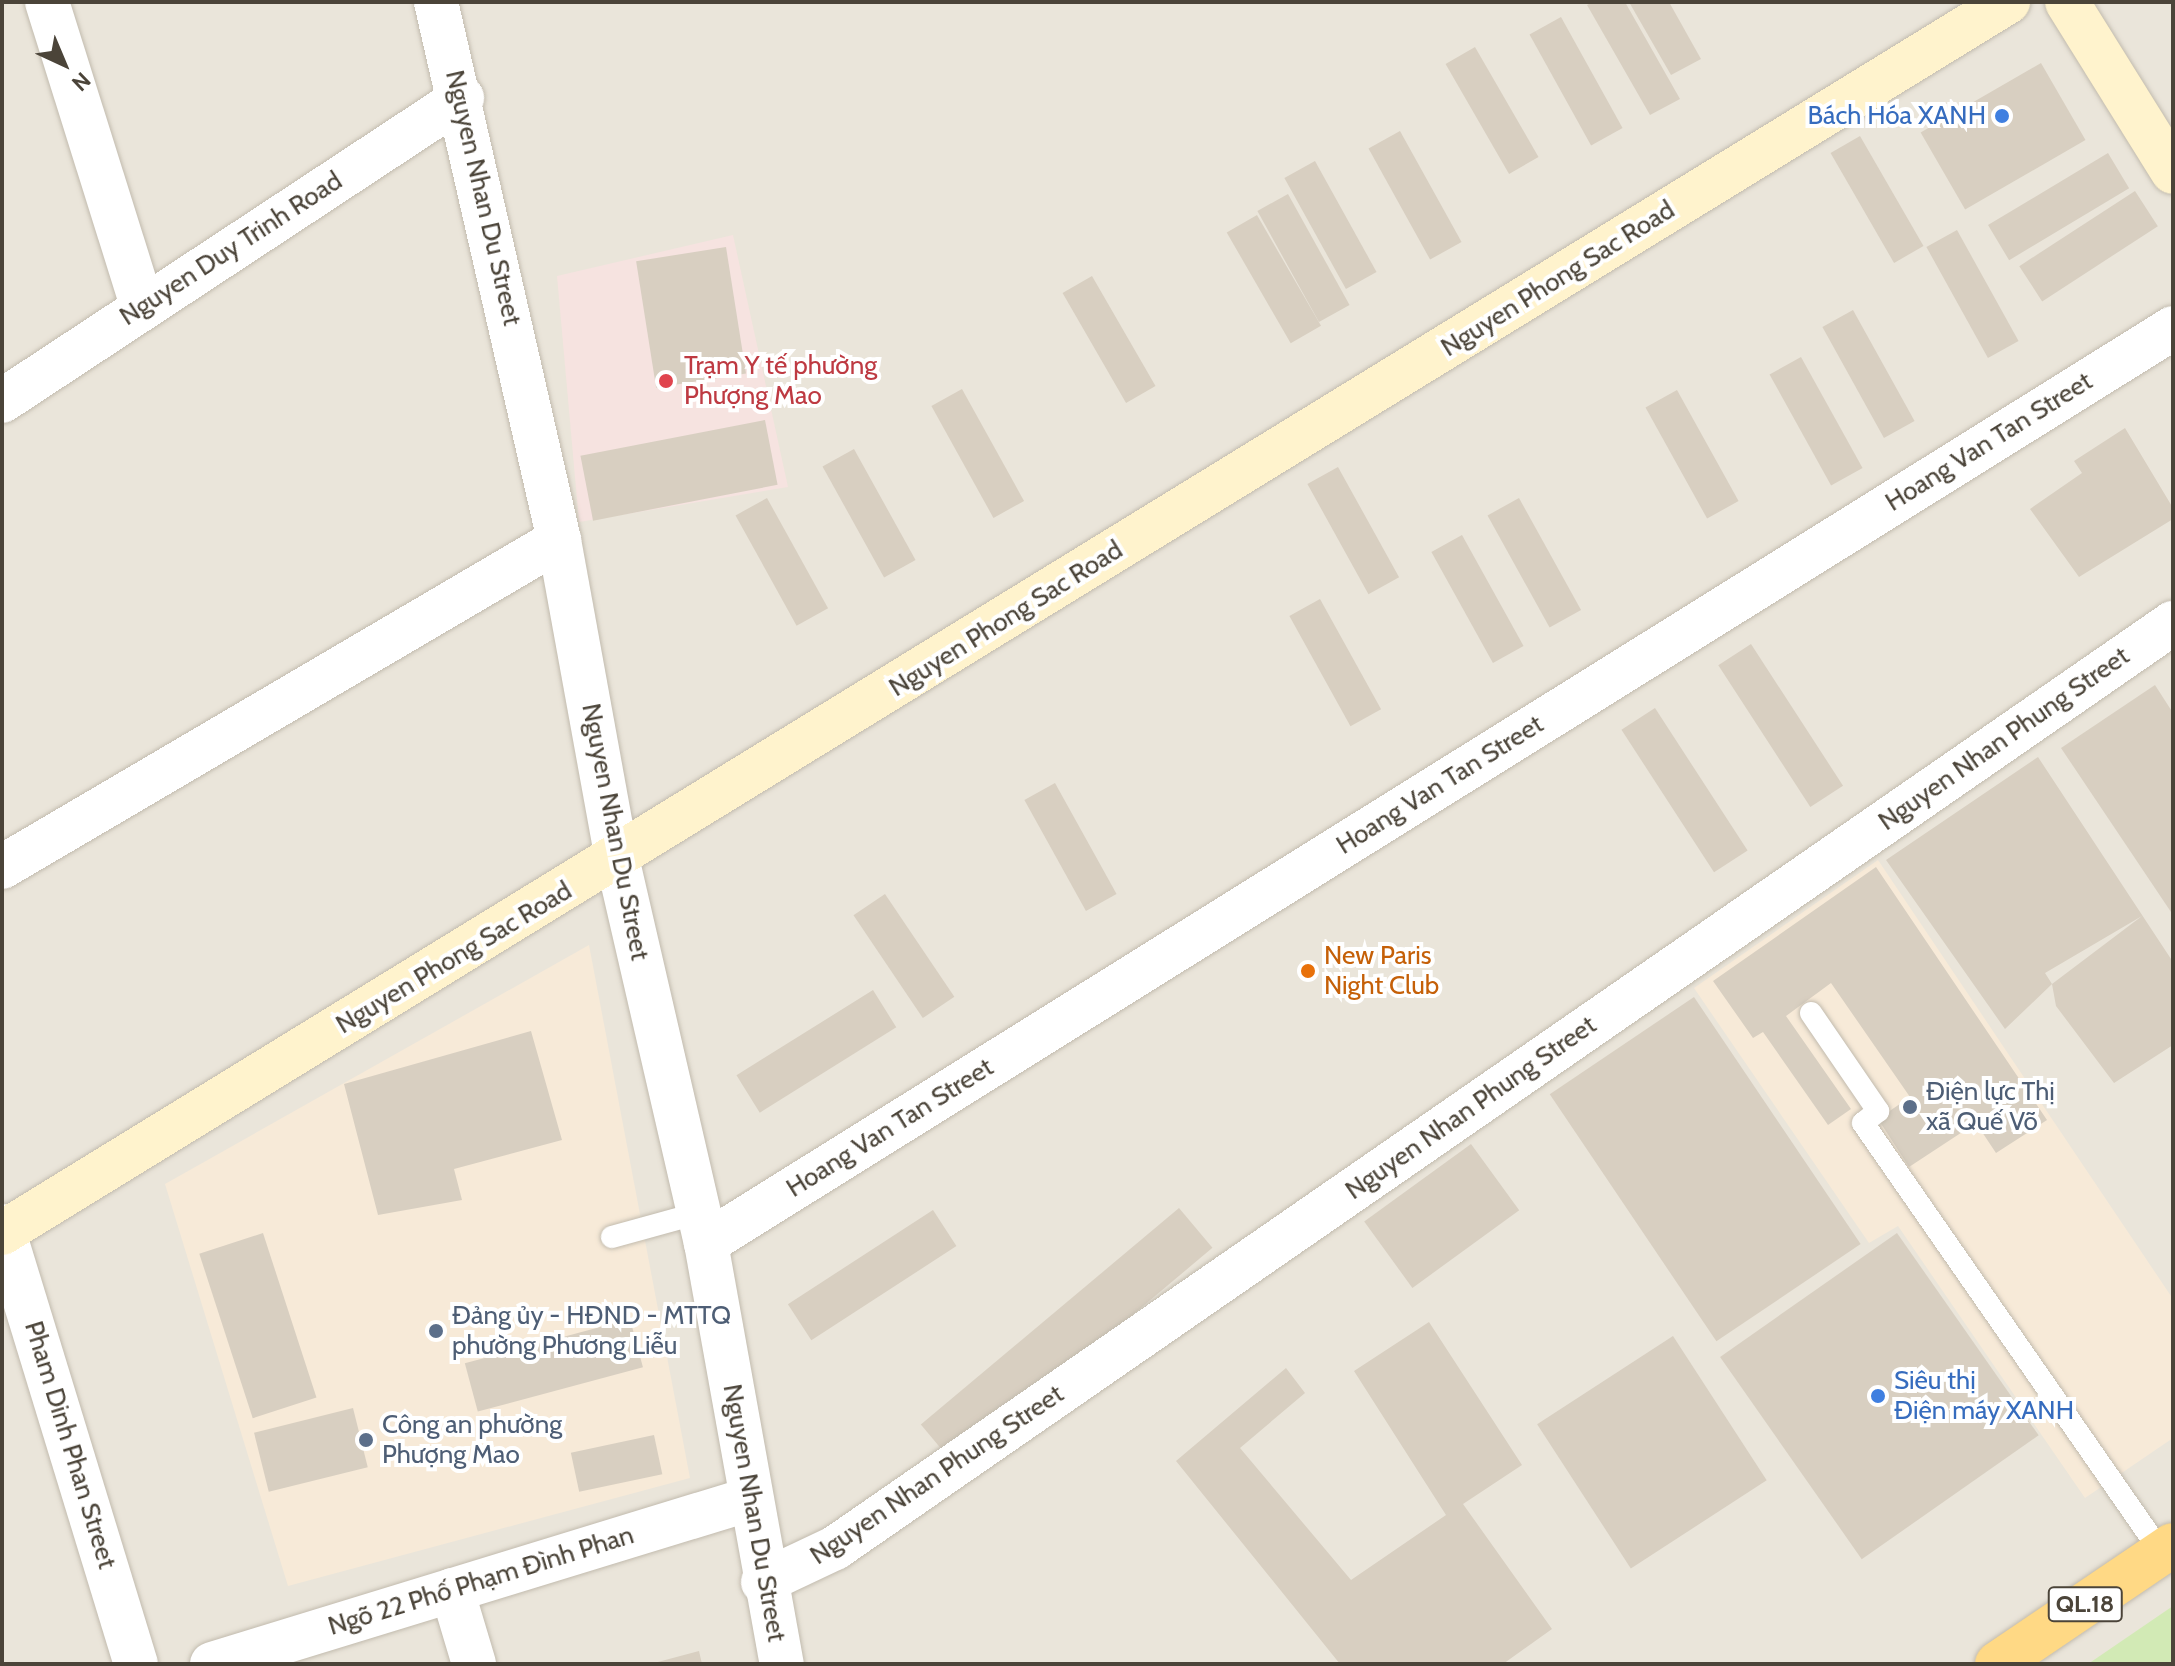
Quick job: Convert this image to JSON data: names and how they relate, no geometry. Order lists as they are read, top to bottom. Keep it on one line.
{"streets":{"highway":["QL.18"],"main road":["Nguyen Phong Sac Road"],"street":["Nguyen Nhan Du Street","Nguyen Duy Trinh Road","Hoang Van Tan Street","Nguyen Nhan Phung Street","Pham Dinh Phan Street","Ngõ 22 Phố Phạm Đình Phan"]},"crossings":[["Nguyen Nhan Du Street","Nguyen Duy Trinh Road"],["Nguyen Nhan Du Street","Nguyen Phong Sac Road"],["Nguyen Nhan Du Street","Hoang Van Tan Street"],["Nguyen Nhan Du Street","Nguyen Nhan Phung Street"],["Nguyen Nhan Du Street","Ngõ 22 Phố Phạm Đình Phan"],["Nguyen Phong Sac Road","Pham Dinh Phan Street"]],"places":["Bách Hóa XANH","Trạm Y tế phường Phượng Mao","New Paris Night Club","Điện lực Thị xã Quế Võ","Đảng ủy - HĐND - MTTQ phường Phương Liễu","Siêu thị Điện máy XANH","Công an phường Phượng Mao"],"north":"bottom right"}
